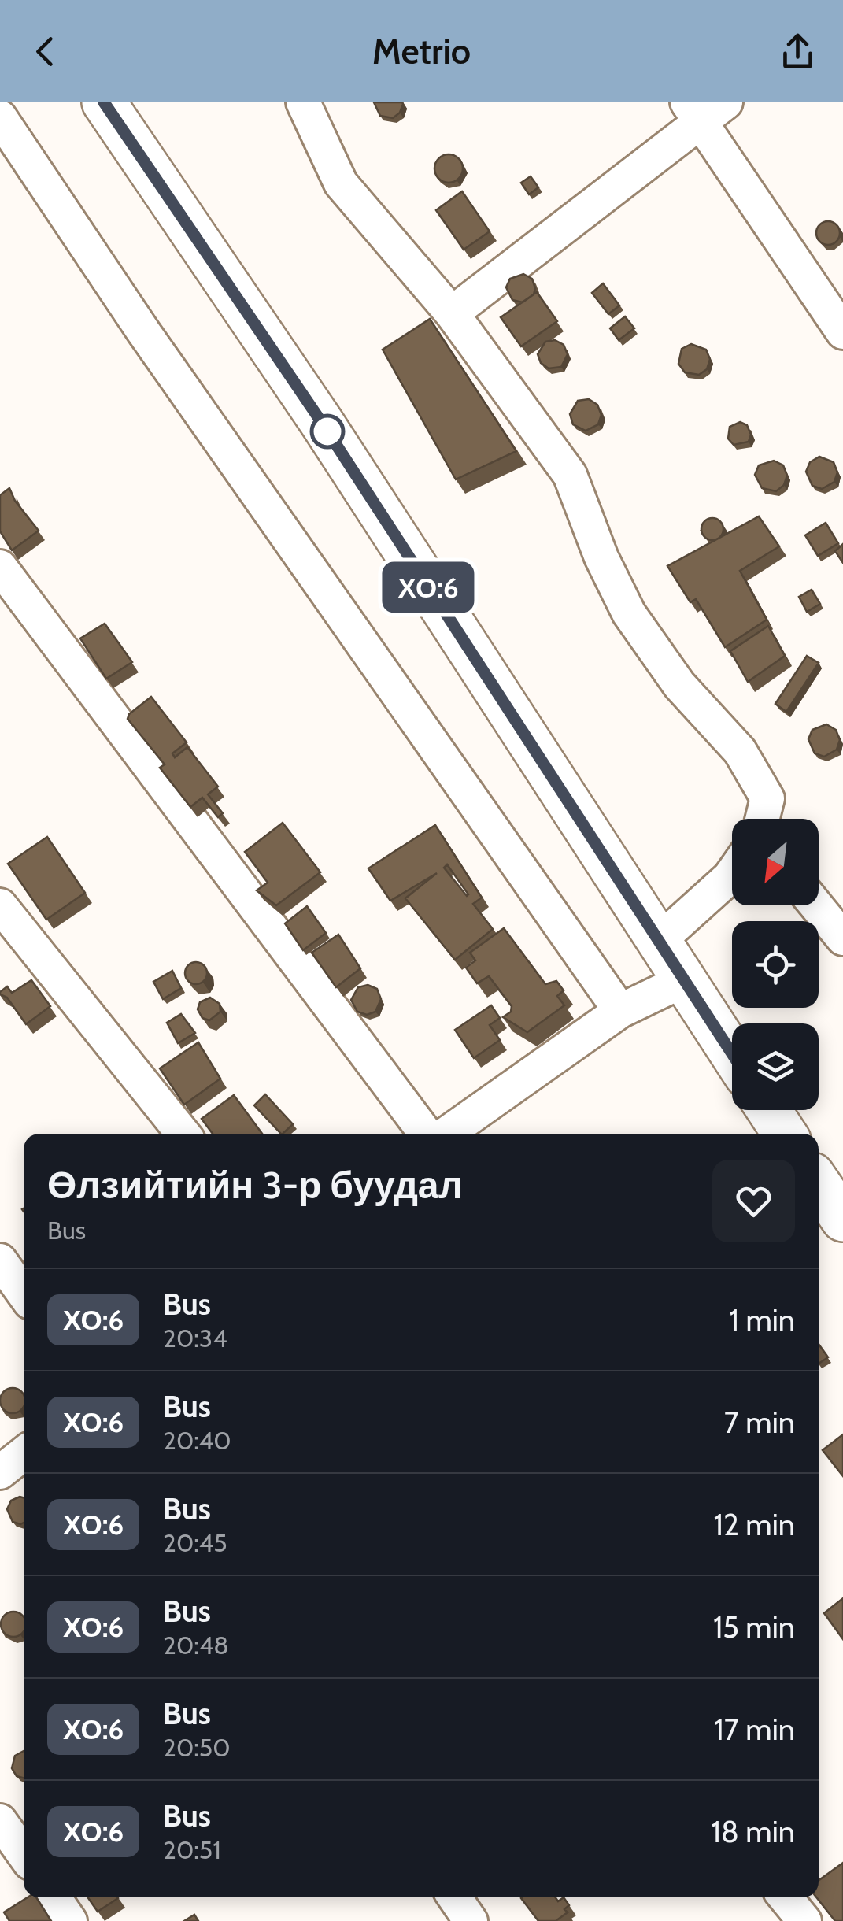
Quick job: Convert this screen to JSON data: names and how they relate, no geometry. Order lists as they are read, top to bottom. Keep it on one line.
{"lines":["bus line ХО:6"],"north":"bottom left","page":{"header":"Metrio","on_map":"ХО:6","heading":["Өлзийтийн 3-р буудал","Bus"],"list":[{"mark":"ХО:6","name":"Bus","note":"20:34","value":"1 min"},{"mark":"ХО:6","name":"Bus","note":"20:40","value":"7 min"},{"mark":"ХО:6","name":"Bus","note":"20:45","value":"12 min"},{"mark":"ХО:6","name":"Bus","note":"20:48","value":"15 min"},{"mark":"ХО:6","name":"Bus","note":"20:50","value":"17 min"},{"mark":"ХО:6","name":"Bus","note":"20:51","value":"18 min"}]}}
